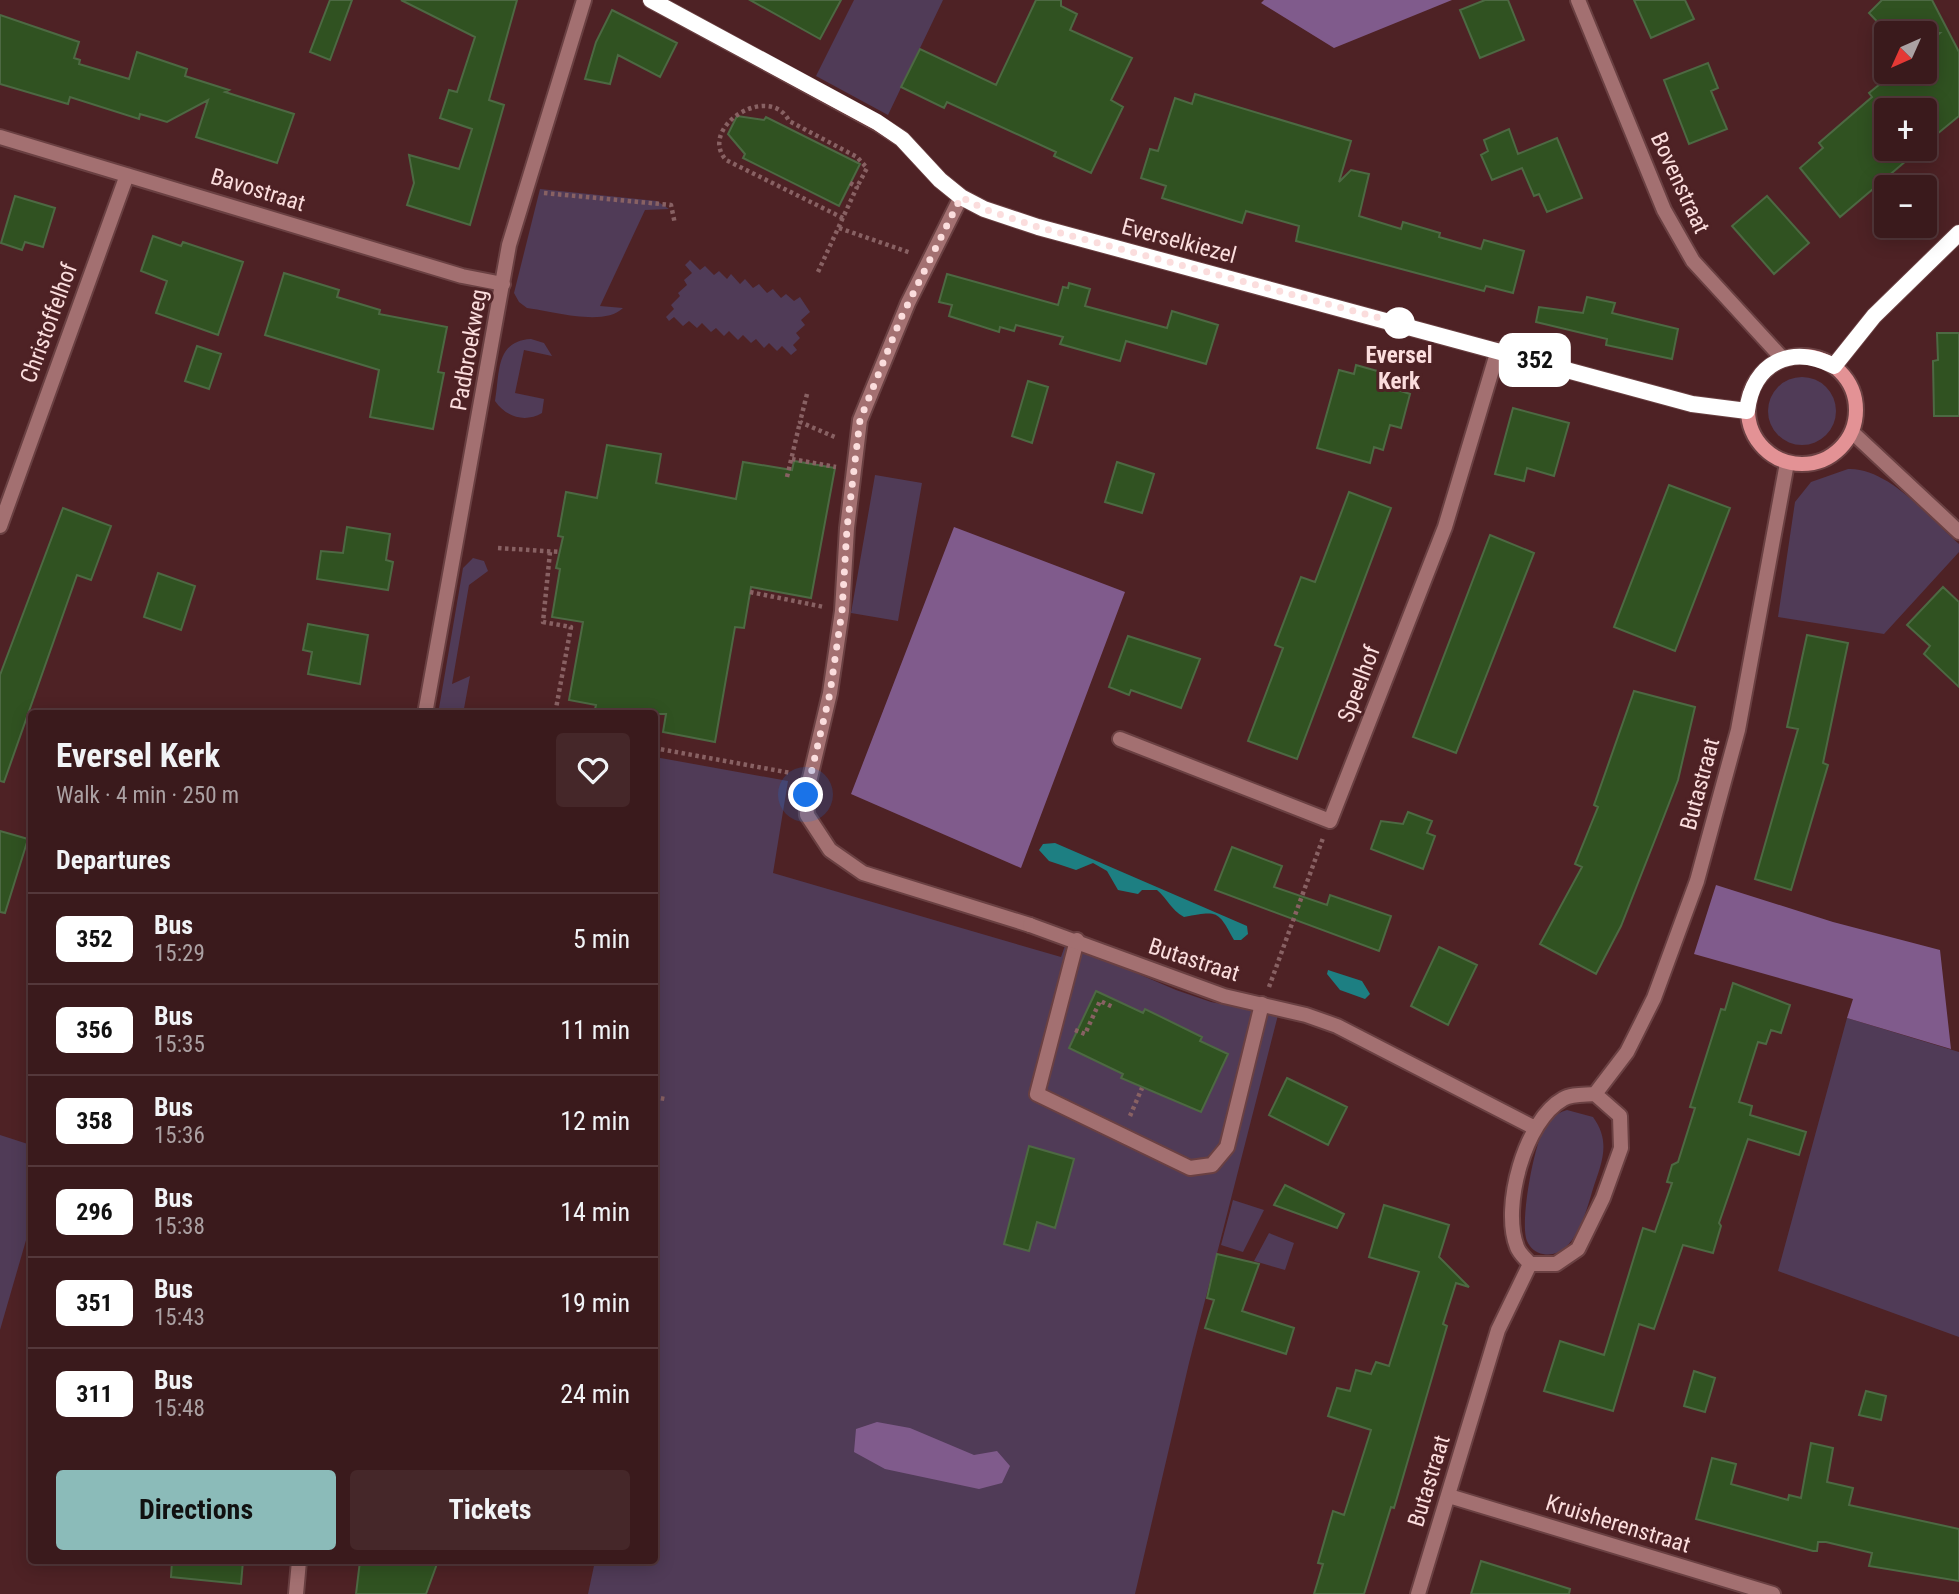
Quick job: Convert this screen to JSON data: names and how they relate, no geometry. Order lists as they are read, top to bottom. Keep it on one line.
{"streets":{"street":["Bovenstraat","Bavostraat","Everselkiezel","Christoffelhof","Padbroekweg","Speelhof","Butastraat","Kruisherenstraat"]},"crossings":[["Bovenstraat","Everselkiezel"],["Bovenstraat","Butastraat"],["Bavostraat","Christoffelhof"],["Bavostraat","Padbroekweg"],["Everselkiezel","Speelhof"],["Everselkiezel","Butastraat"],["Butastraat","Kruisherenstraat"]],"places":["Eversel Kerk"],"lines":["bus line 352"],"north":"bottom left","page":{"on_map":"352","map_buttons":["+","−"],"heading":[["Eversel Kerk","Walk · 4 min · 250 m"],"Departures"],"list":[{"mark":"352","name":"Bus","note":"15:29","value":"5 min"},{"mark":"356","name":"Bus","note":"15:35","value":"11 min"},{"mark":"358","name":"Bus","note":"15:36","value":"12 min"},{"mark":"296","name":"Bus","note":"15:38","value":"14 min"},{"mark":"351","name":"Bus","note":"15:43","value":"19 min"},{"mark":"311","name":"Bus","note":"15:48","value":"24 min"}],"buttons":["Directions","Tickets"]}}
